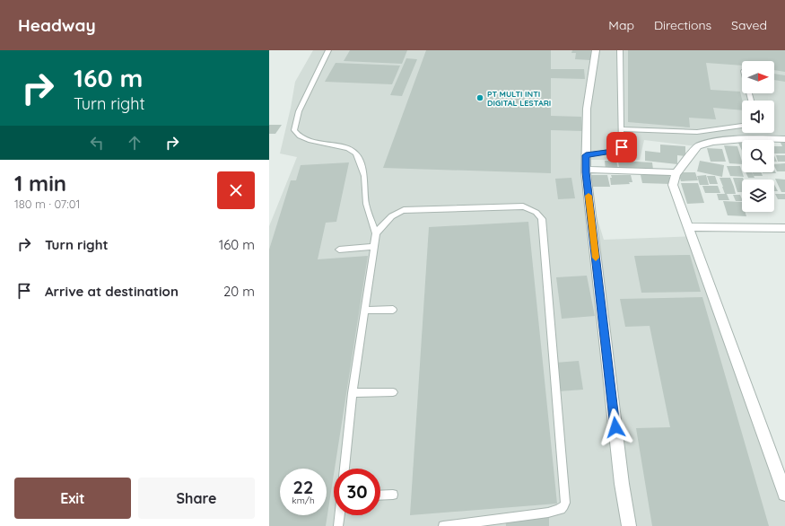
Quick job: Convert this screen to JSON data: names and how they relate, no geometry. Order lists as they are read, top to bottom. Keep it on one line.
{"places":["PT MULTI INTI DIGITAL LESTARI"],"north":"right","page":{"header":"Headway","nav":["Map","Directions","Saved"],"turn":["160 m","Turn right"],"heading":["1 min","180 m · 07:01"],"list":[{"name":"Turn right","value":"160 m"},{"name":"Arrive at destination","value":"20 m"}],"speed":"22 km/h","limit":"30","buttons":["Exit","Share"]}}
